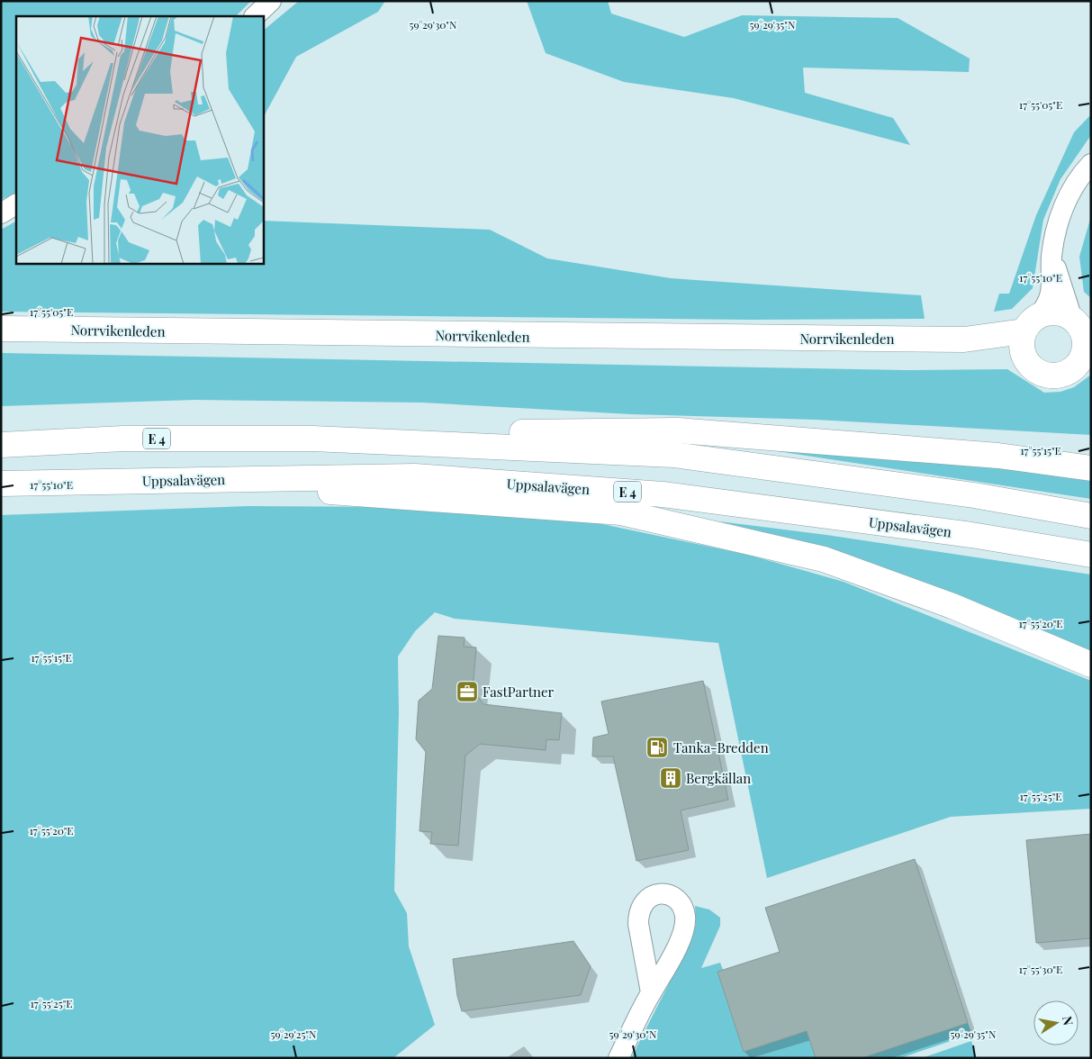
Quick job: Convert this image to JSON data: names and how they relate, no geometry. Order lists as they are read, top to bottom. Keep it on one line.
{"streets":{"main road":["Norrvikenleden","E 4","Uppsalavägen"]},"places":{"office":["FastPartner"],"fuel station":["Tanka-Bredden"],"building":["Bergkällan"]},"north":"right","coordinates":["59°29'30\"N","59°29'35\"N","17°55'05\"E","17°55'10\"E","17°55'15\"E","17°55'20\"E","17°55'25\"E","17°55'30\"E","59°29'25\"N"]}
